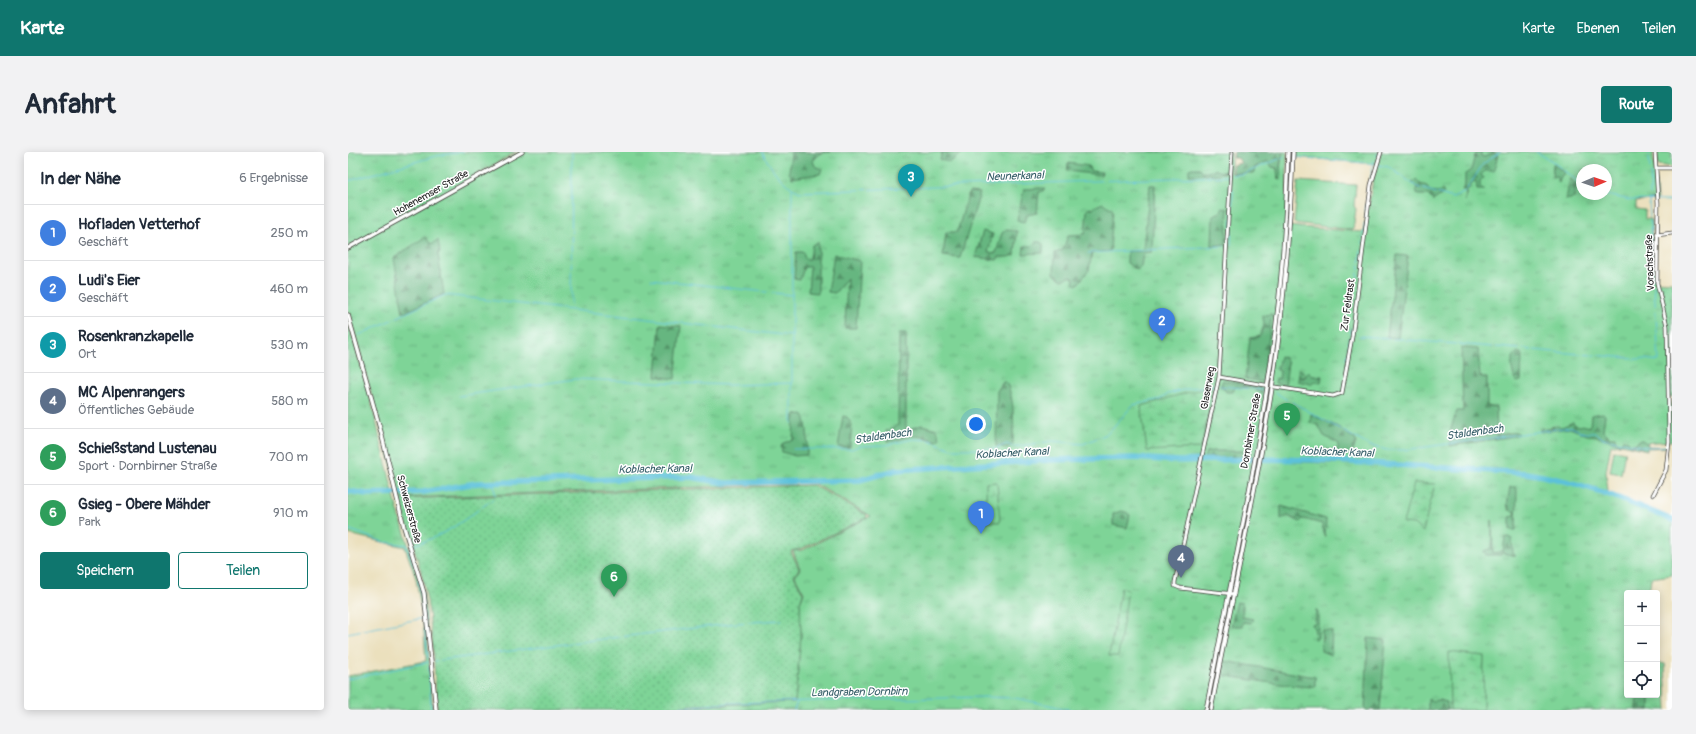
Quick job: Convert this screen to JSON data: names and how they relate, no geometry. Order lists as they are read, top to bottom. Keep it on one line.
{"streets":{"main road":["Hohenemser Straße","Dornbirner Straße","Schweizerstraße"],"street":["Vorachstraße","Zur Feldrast","Glaserweg"]},"crossings":[["Glaserweg","Dornbirner Straße"]],"water":["Neunerkanal","Staldenbach","Koblacher Kanal","Landgraben Dornbirn"],"north":"right","page":{"header":"Karte","nav":["Karte","Ebenen","Teilen"],"buttons":["Route",["Speichern","Teilen"]],"title":"Anfahrt","heading":["In der Nähe","6 Ergebnisse"],"pins":["3","2","5","1","4","6"],"list":[{"mark":"1","name":"Hofladen Vetterhof","note":"Geschäft","value":"250 m"},{"mark":"2","name":"Ludi's Eier","note":"Geschäft","value":"460 m"},{"mark":"3","name":"Rosenkranzkapelle","note":"Ort","value":"530 m"},{"mark":"4","name":"MC Alpenrangers","note":"Öffentliches Gebäude","value":"580 m"},{"mark":"5","name":"Schießstand Lustenau","note":"Sport · Dornbirner Straße","value":"700 m"},{"mark":"6","name":"Gsieg - Obere Mähder","note":"Park","value":"910 m"}],"map_buttons":["+","−"]}}
